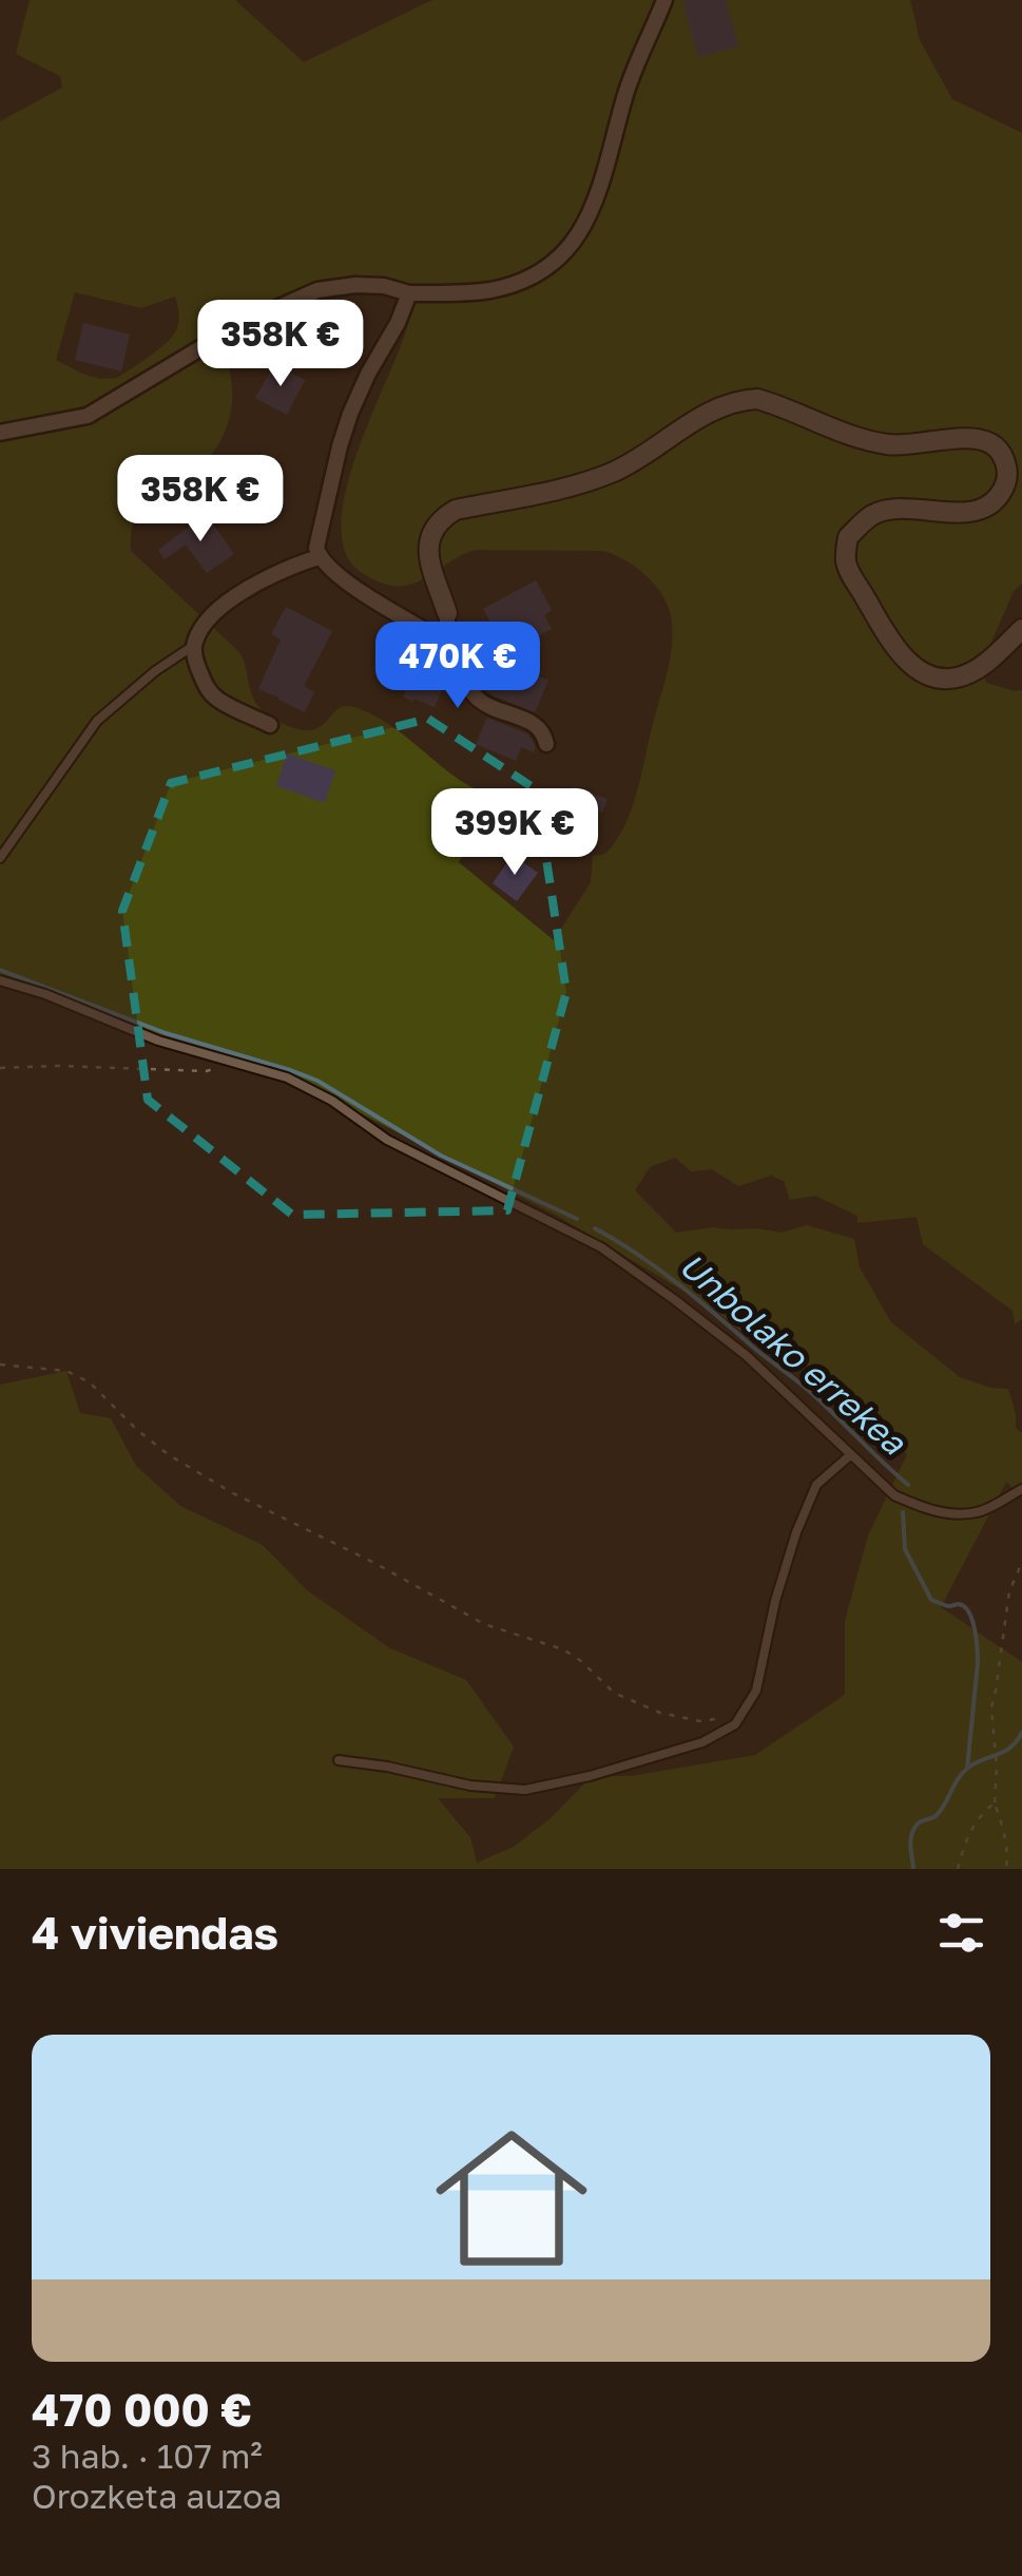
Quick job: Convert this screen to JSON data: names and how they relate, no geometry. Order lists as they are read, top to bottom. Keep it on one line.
{"water":["Unbolako errekea"],"page":{"price":["358K €","358K €","470K €","399K €"],"heading":"4 viviendas","list":[{"name":"470 000 €","note":"3 hab. · 107 m² · Orozketa auzoa"}]}}
